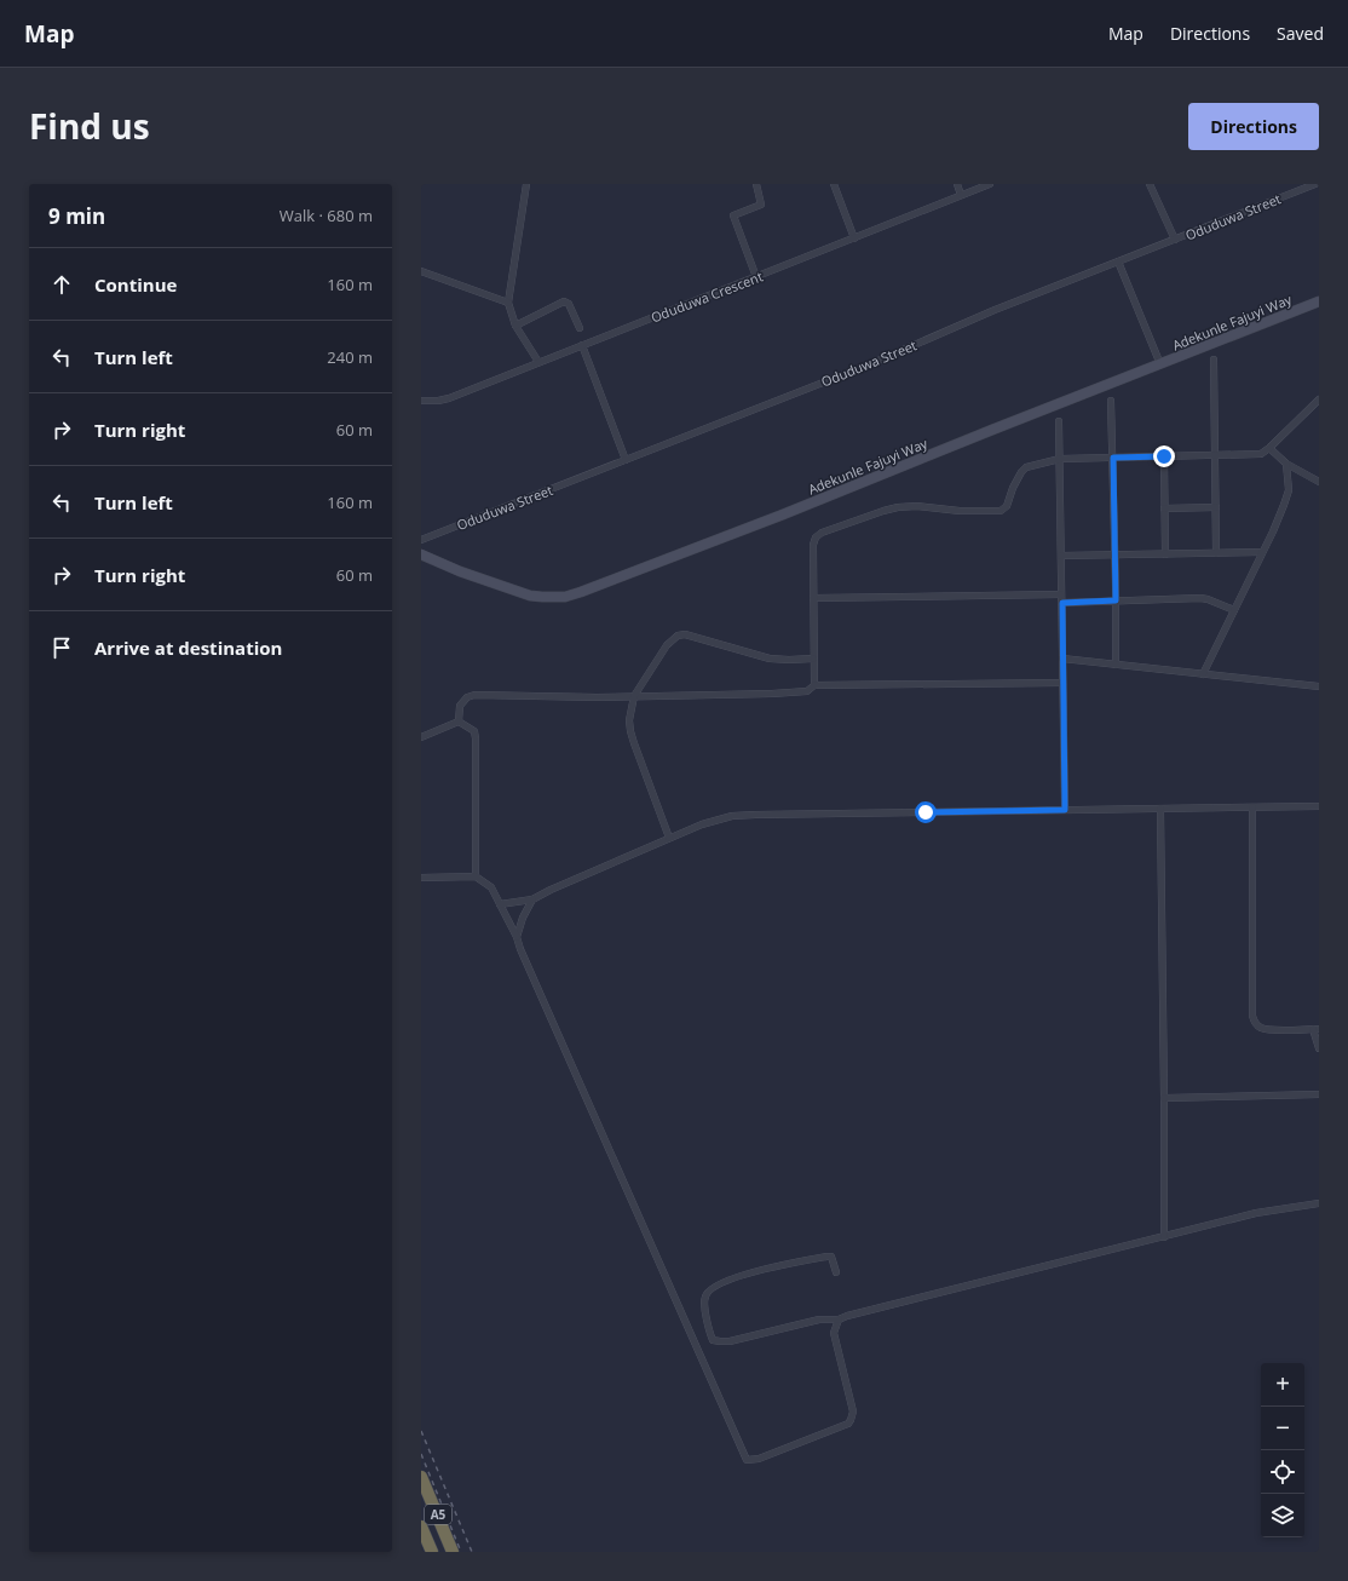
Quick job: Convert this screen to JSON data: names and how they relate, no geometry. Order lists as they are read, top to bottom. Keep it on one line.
{"streets":{"highway":["A5"],"street":["Oduduwa Street","Oduduwa Crescent","Adekunle Fajuyi Way"]},"page":{"header":"Map","nav":["Map","Directions","Saved"],"title":"Find us","buttons":"Directions","heading":["9 min","Walk · 680 m"],"list":[["Continue","160 m"],["Turn left","240 m"],["Turn right","60 m"],["Turn left","160 m"],["Turn right","60 m"],"Arrive at destination"],"map_buttons":["+","−"]}}
